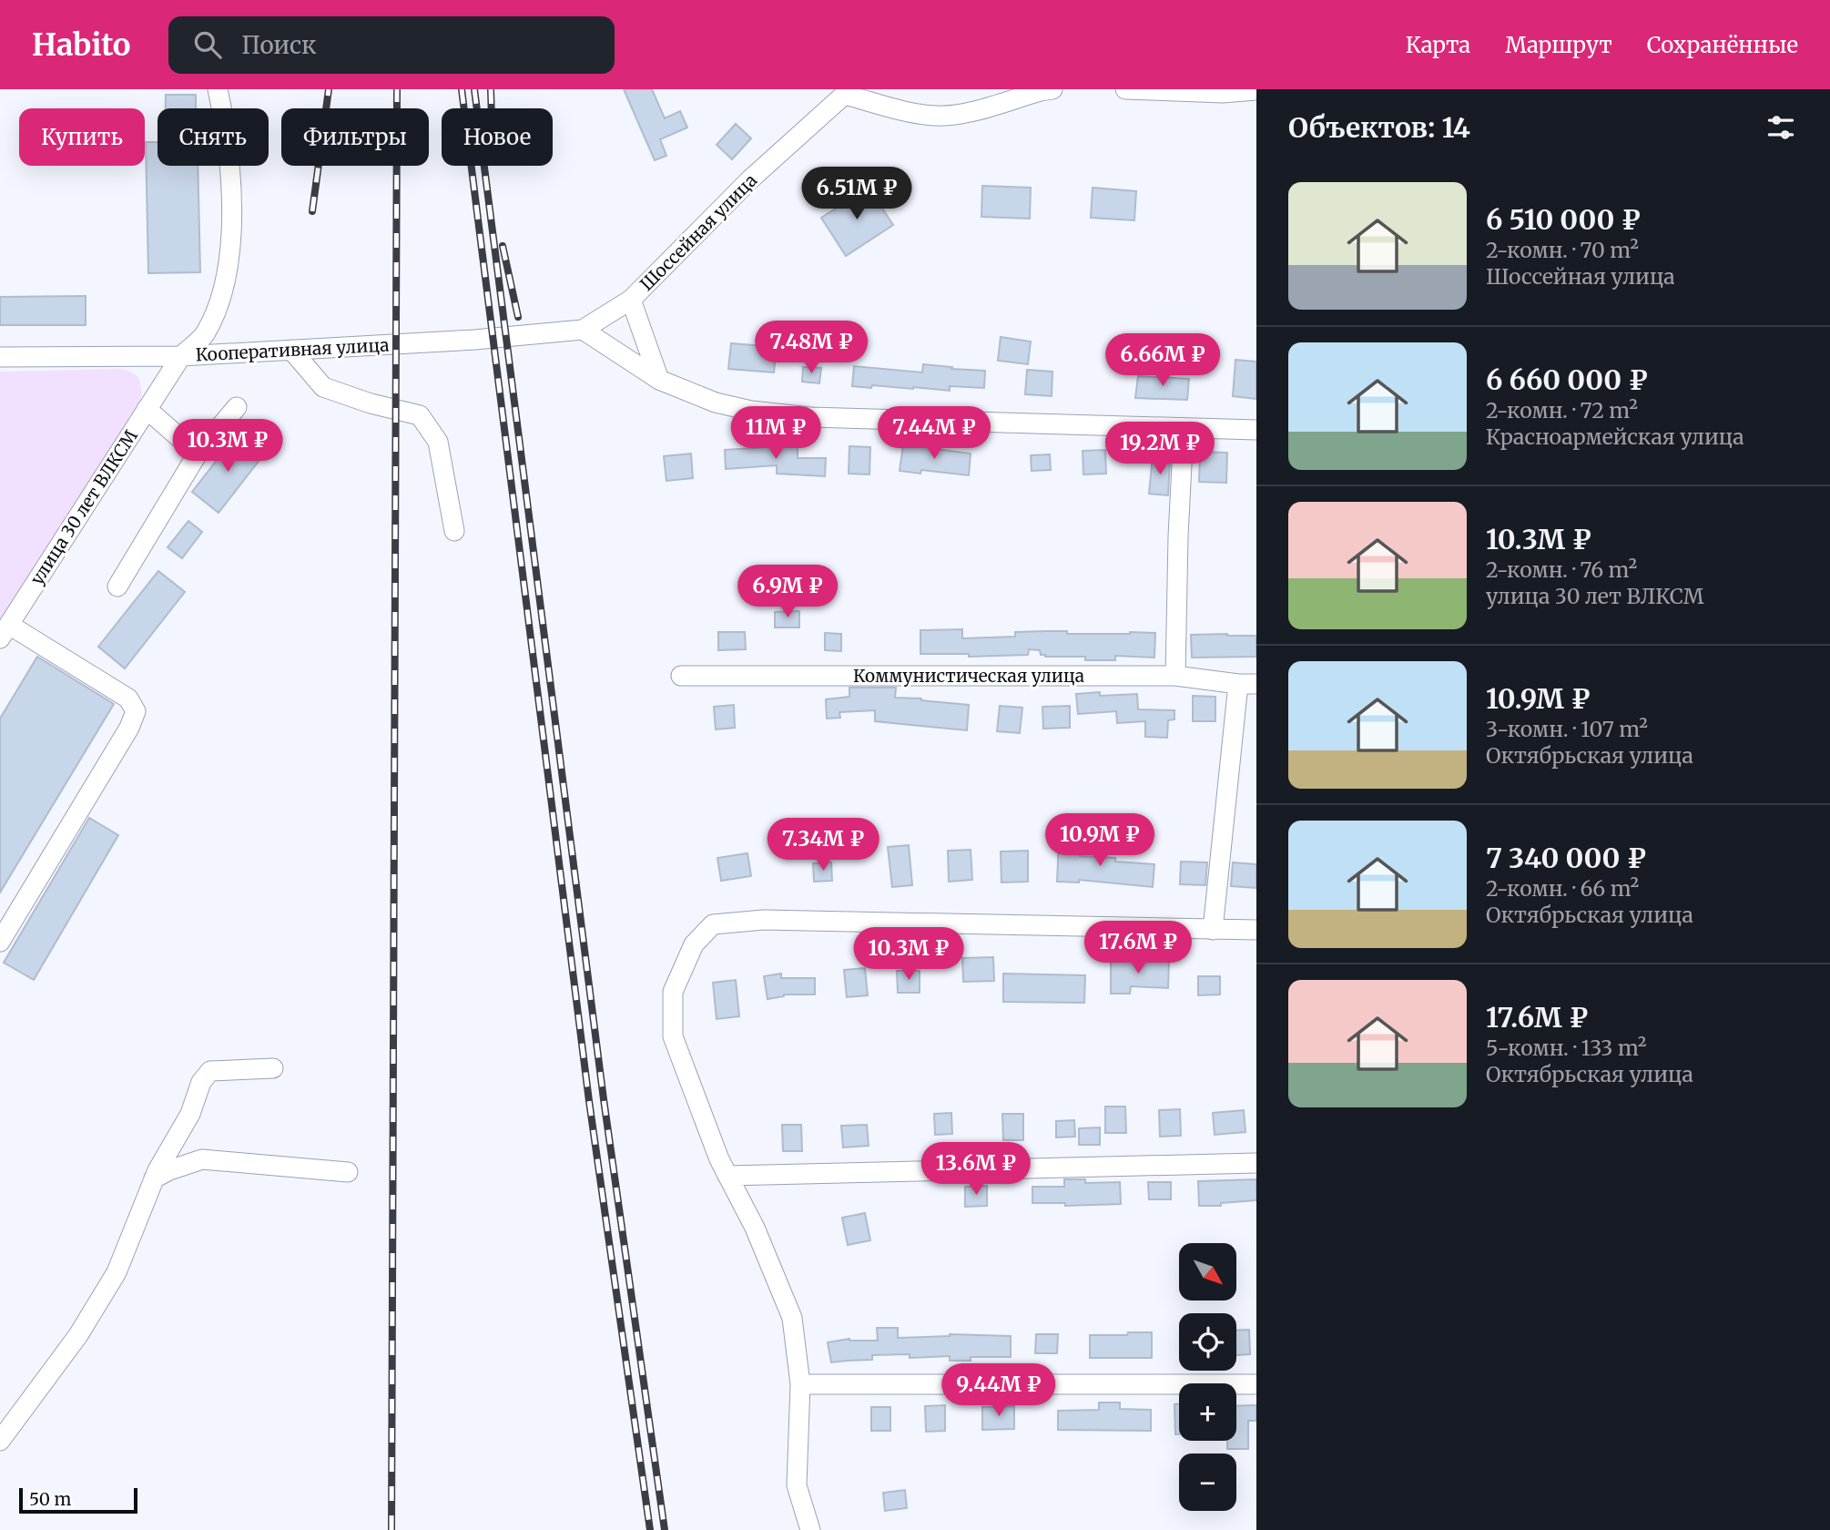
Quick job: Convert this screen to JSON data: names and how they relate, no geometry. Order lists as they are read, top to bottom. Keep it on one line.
{"streets":{"street":["Шоссейная улица","Кооперативная улица","улица 30 лет ВЛКСМ","Коммунистическая улица"]},"crossings":[["Шоссейная улица","Кооперативная улица"],["Кооперативная улица","улица 30 лет ВЛКСМ"]],"scale_bar":"50 m","north":"bottom right","page":{"header":"Habito","search":"Поиск","nav":["Карта","Маршрут","Сохранённые"],"heading":"Объектов: 14","chip":["Купить","Снять","Фильтры","Новое"],"list":[{"name":"6 510 000 ₽","note":"2-комн. · 70 m² · Шоссейная улица"},{"name":"6 660 000 ₽","note":"2-комн. · 72 m² · Красноармейская улица"},{"name":"10.3M ₽","note":"2-комн. · 76 m² · улица 30 лет ВЛКСМ"},{"name":"10.9M ₽","note":"3-комн. · 107 m² · Октябрьская улица"},{"name":"7 340 000 ₽","note":"2-комн. · 66 m² · Октябрьская улица"},{"name":"17.6M ₽","note":"5-комн. · 133 m² · Октябрьская улица"}],"price":["6.51M ₽","7.48M ₽","6.66M ₽","11M ₽","7.44M ₽","10.3M ₽","19.2M ₽","6.9M ₽","10.9M ₽","7.34M ₽","17.6M ₽","10.3M ₽","13.6M ₽","9.44M ₽"],"map_buttons":["+","−"],"scale":"50 m"}}
